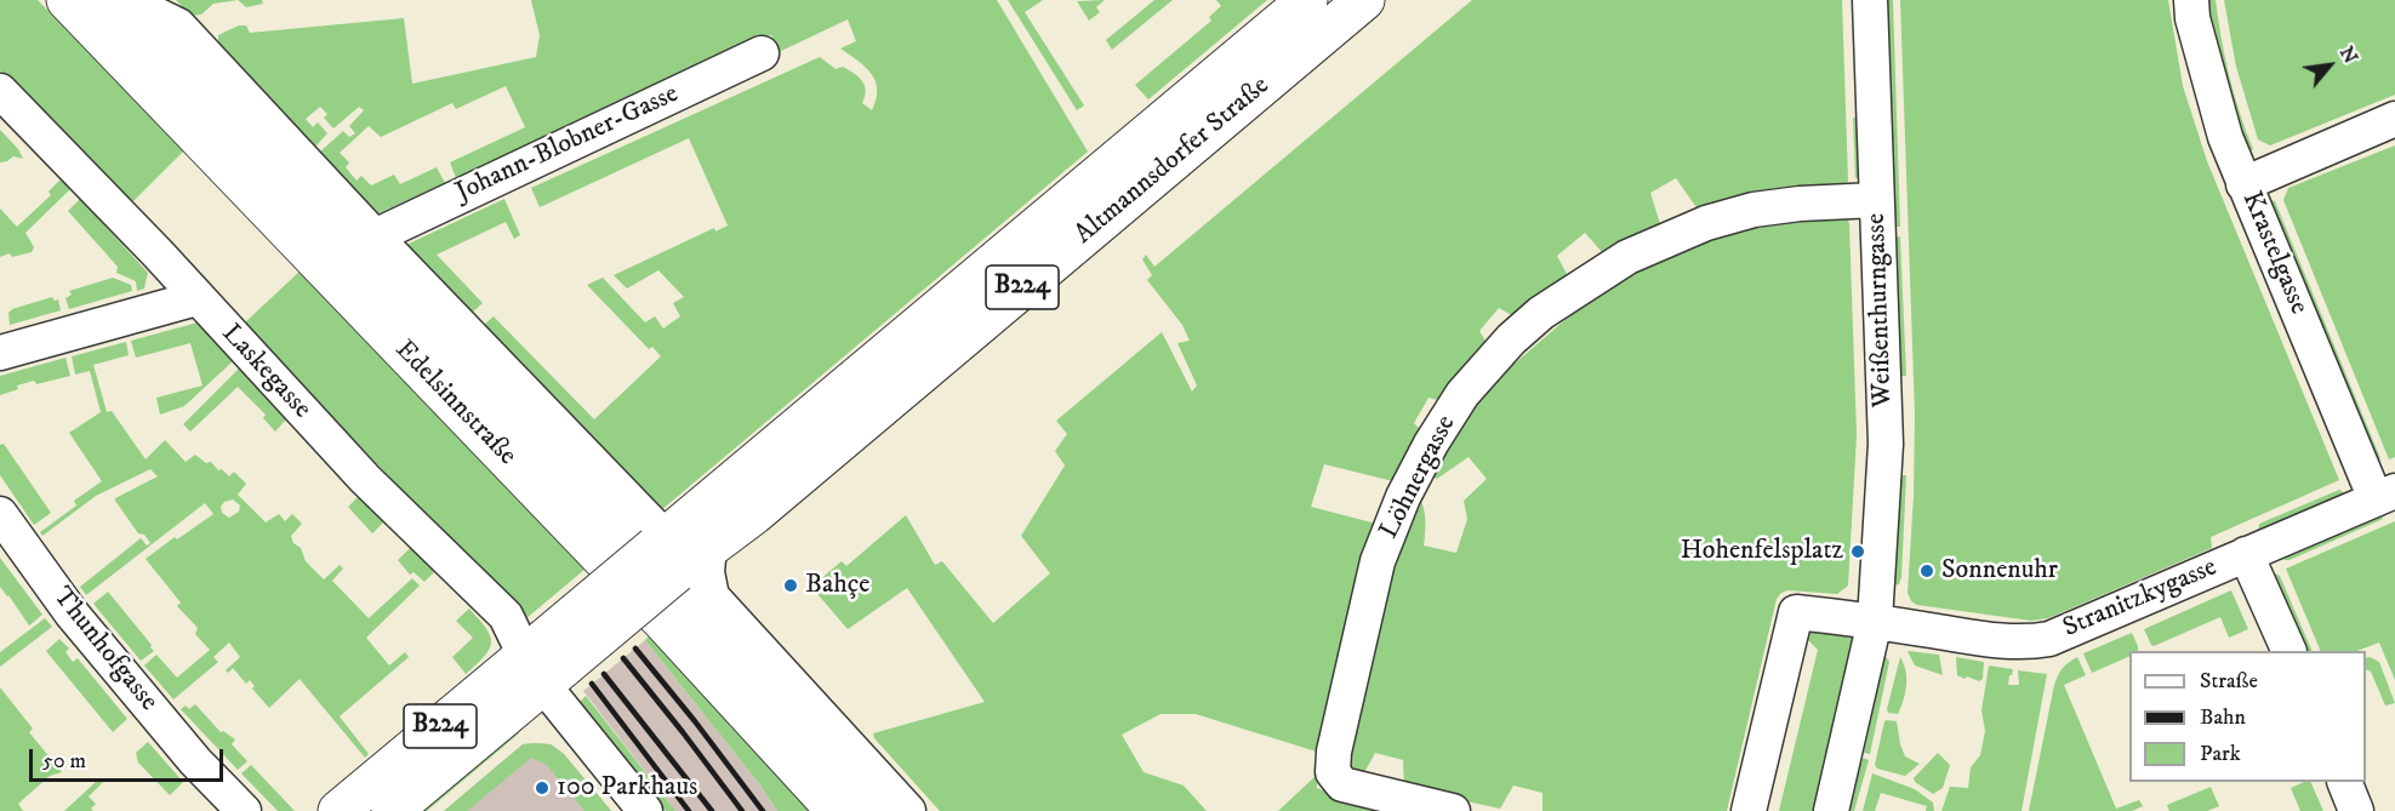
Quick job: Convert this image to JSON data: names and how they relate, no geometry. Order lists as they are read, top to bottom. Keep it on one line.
{"streets":{"main road":["Altmannsdorfer Straße","B224","Edelsinnstraße"],"street":["Johann-Blobner-Gasse","Krastelgasse","Weißenthurngasse","Laskegasse","Löhnergasse","Stranitzkygasse","Thunhofgasse"]},"crossings":[["Altmannsdorfer Straße","B224"],["Krastelgasse","Stranitzkygasse"],["B224","Laskegasse"],["Weißenthurngasse","Löhnergasse"],["Weißenthurngasse","Stranitzkygasse"]],"places":["Hohenfelsplatz","Sonnenuhr","Bahçe","100 Parkhaus"],"legend":["Straße","Bahn","Park"],"scale_bar":"50 m","north":"top right"}
